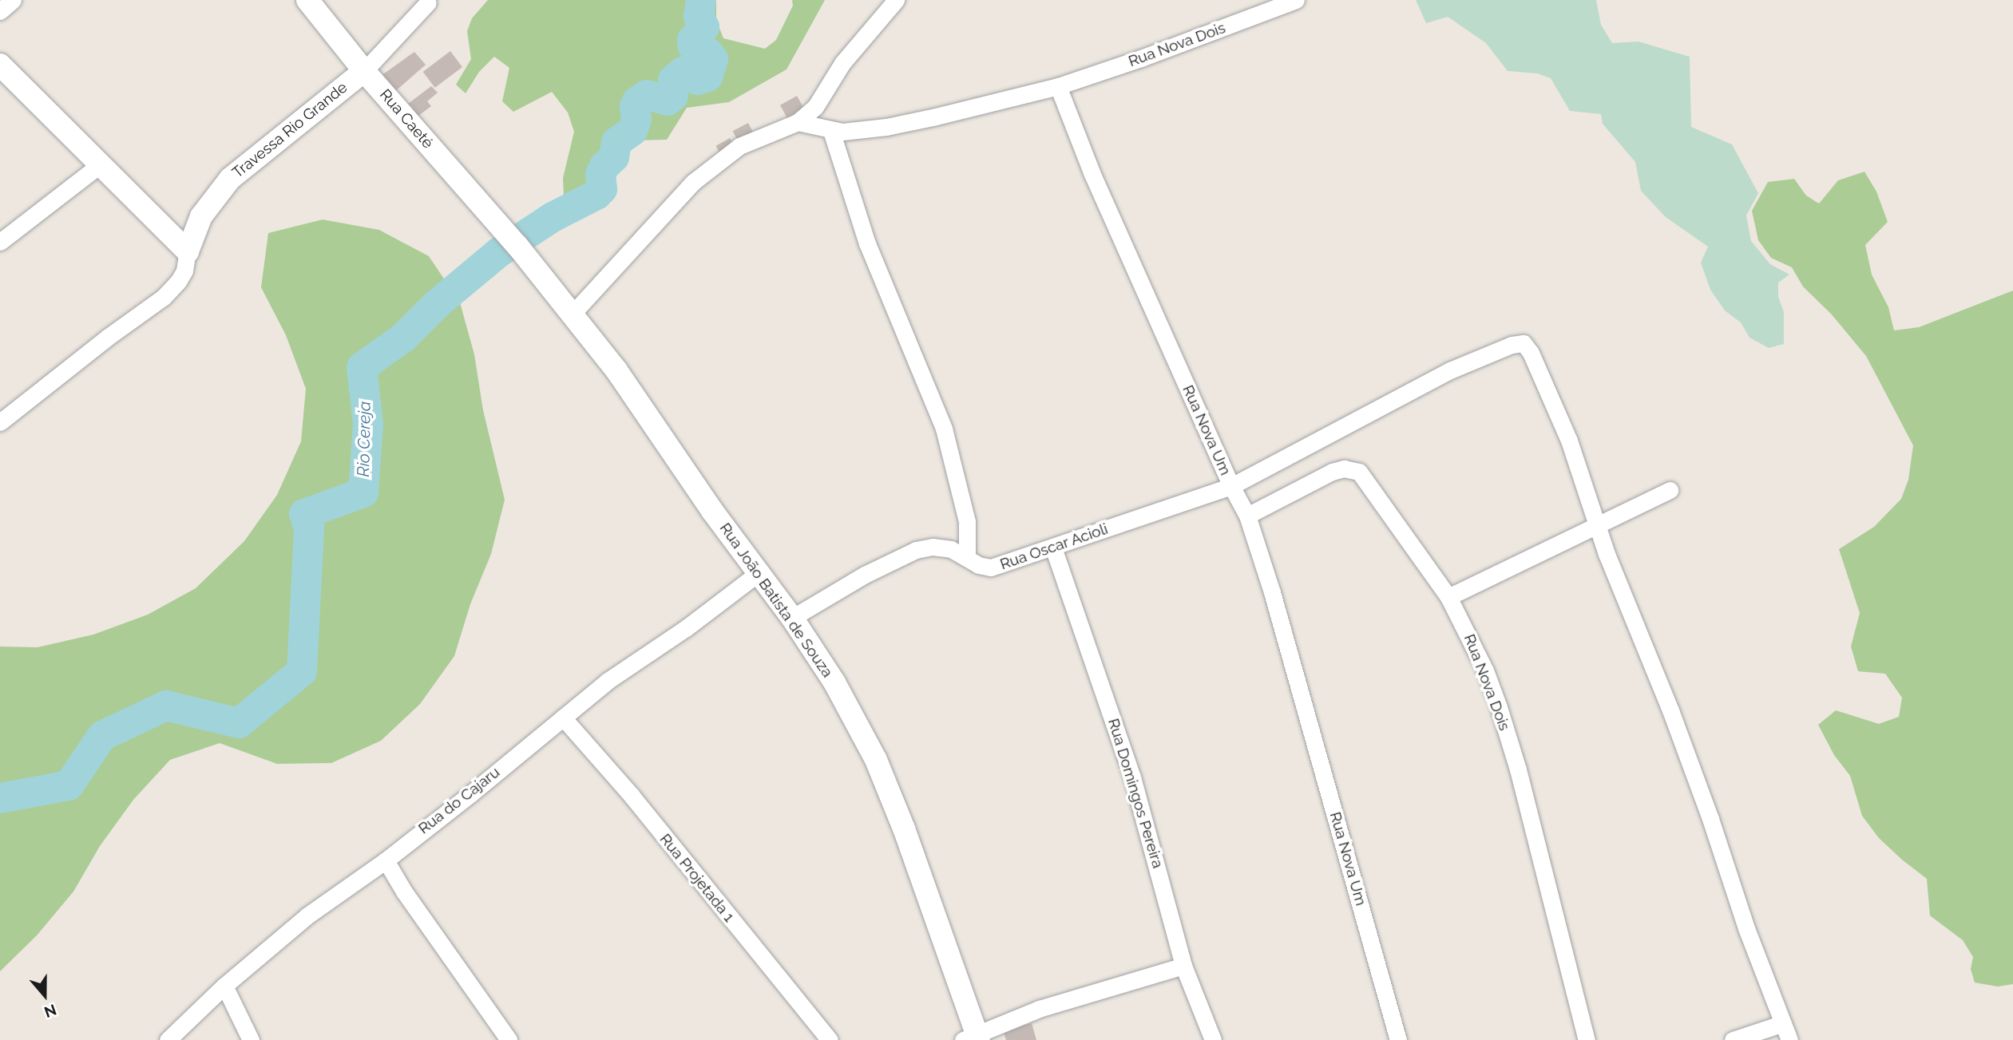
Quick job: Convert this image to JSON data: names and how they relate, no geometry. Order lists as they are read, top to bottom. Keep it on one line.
{"streets":{"street":["Rua Nova Dois","Rua Caeté","Travessa Rio Grande","Rua Nova Um","Rua Oscar Acioli","Rua João Batista de Souza","Rua Domingos Pereira","Rua do Cajaru","Rua Projetada 1"]},"crossings":[["Rua Nova Dois","Rua Nova Um"],["Rua Caeté","Travessa Rio Grande"],["Rua Caeté","Rua João Batista de Souza"],["Rua Nova Um","Rua Oscar Acioli"],["Rua Oscar Acioli","Rua João Batista de Souza"],["Rua Oscar Acioli","Rua Domingos Pereira"],["Rua João Batista de Souza","Rua do Cajaru"],["Rua do Cajaru","Rua Projetada 1"]],"water":["Rio Cereja"],"north":"bottom"}
